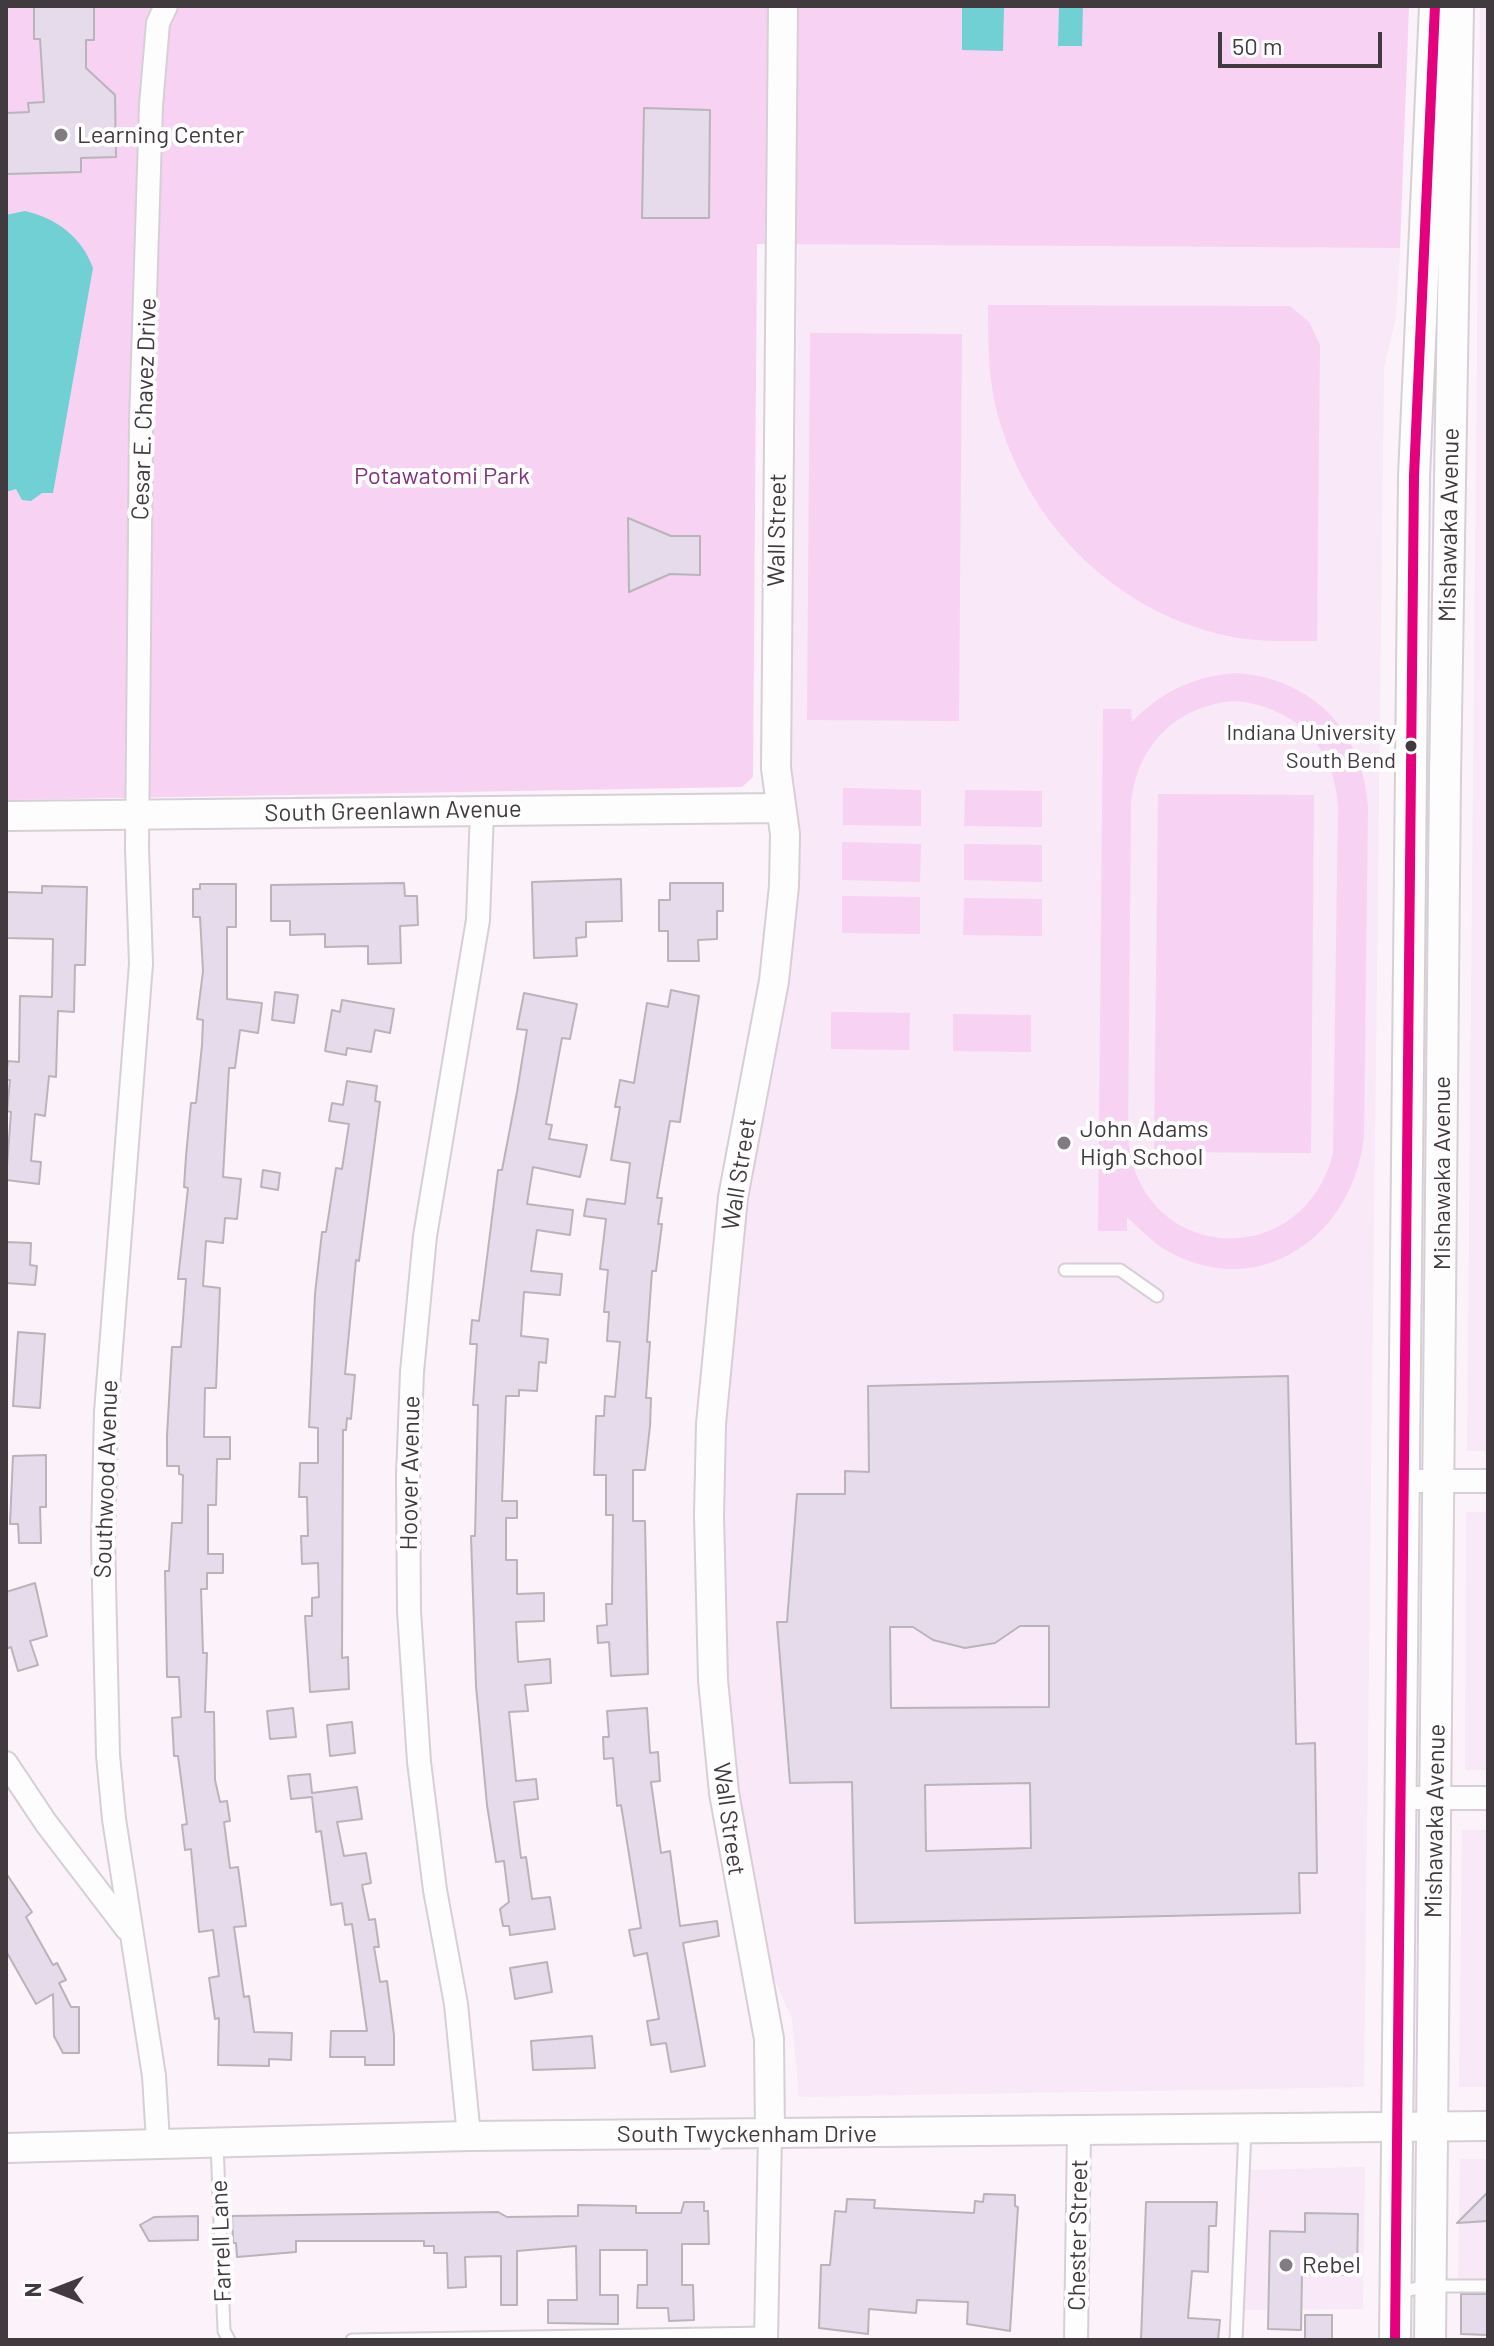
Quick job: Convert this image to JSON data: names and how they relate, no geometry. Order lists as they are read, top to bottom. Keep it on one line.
{"streets":{"main road":["Mishawaka Avenue"],"street":["Cesar E. Chavez Drive","Wall Street","South Greenlawn Avenue","Hoover Avenue","Southwood Avenue","South Twyckenham Drive","Chester Street"],"lane":["Farrell Lane"]},"crossings":[["Cesar E. Chavez Drive","South Greenlawn Avenue"],["Cesar E. Chavez Drive","Southwood Avenue"],["Mishawaka Avenue","South Twyckenham Drive"],["Wall Street","South Greenlawn Avenue"],["Wall Street","South Twyckenham Drive"],["South Greenlawn Avenue","Hoover Avenue"],["South Greenlawn Avenue","Southwood Avenue"],["Hoover Avenue","South Twyckenham Drive"],["Southwood Avenue","South Twyckenham Drive"],["South Twyckenham Drive","Chester Street"],["South Twyckenham Drive","Farrell Lane"]],"parks":["Potawatomi Park"],"places":["Learning Center","Indiana University South Bend","John Adams High School","Rebel"],"scale_bar":"50 m","north":"left"}
